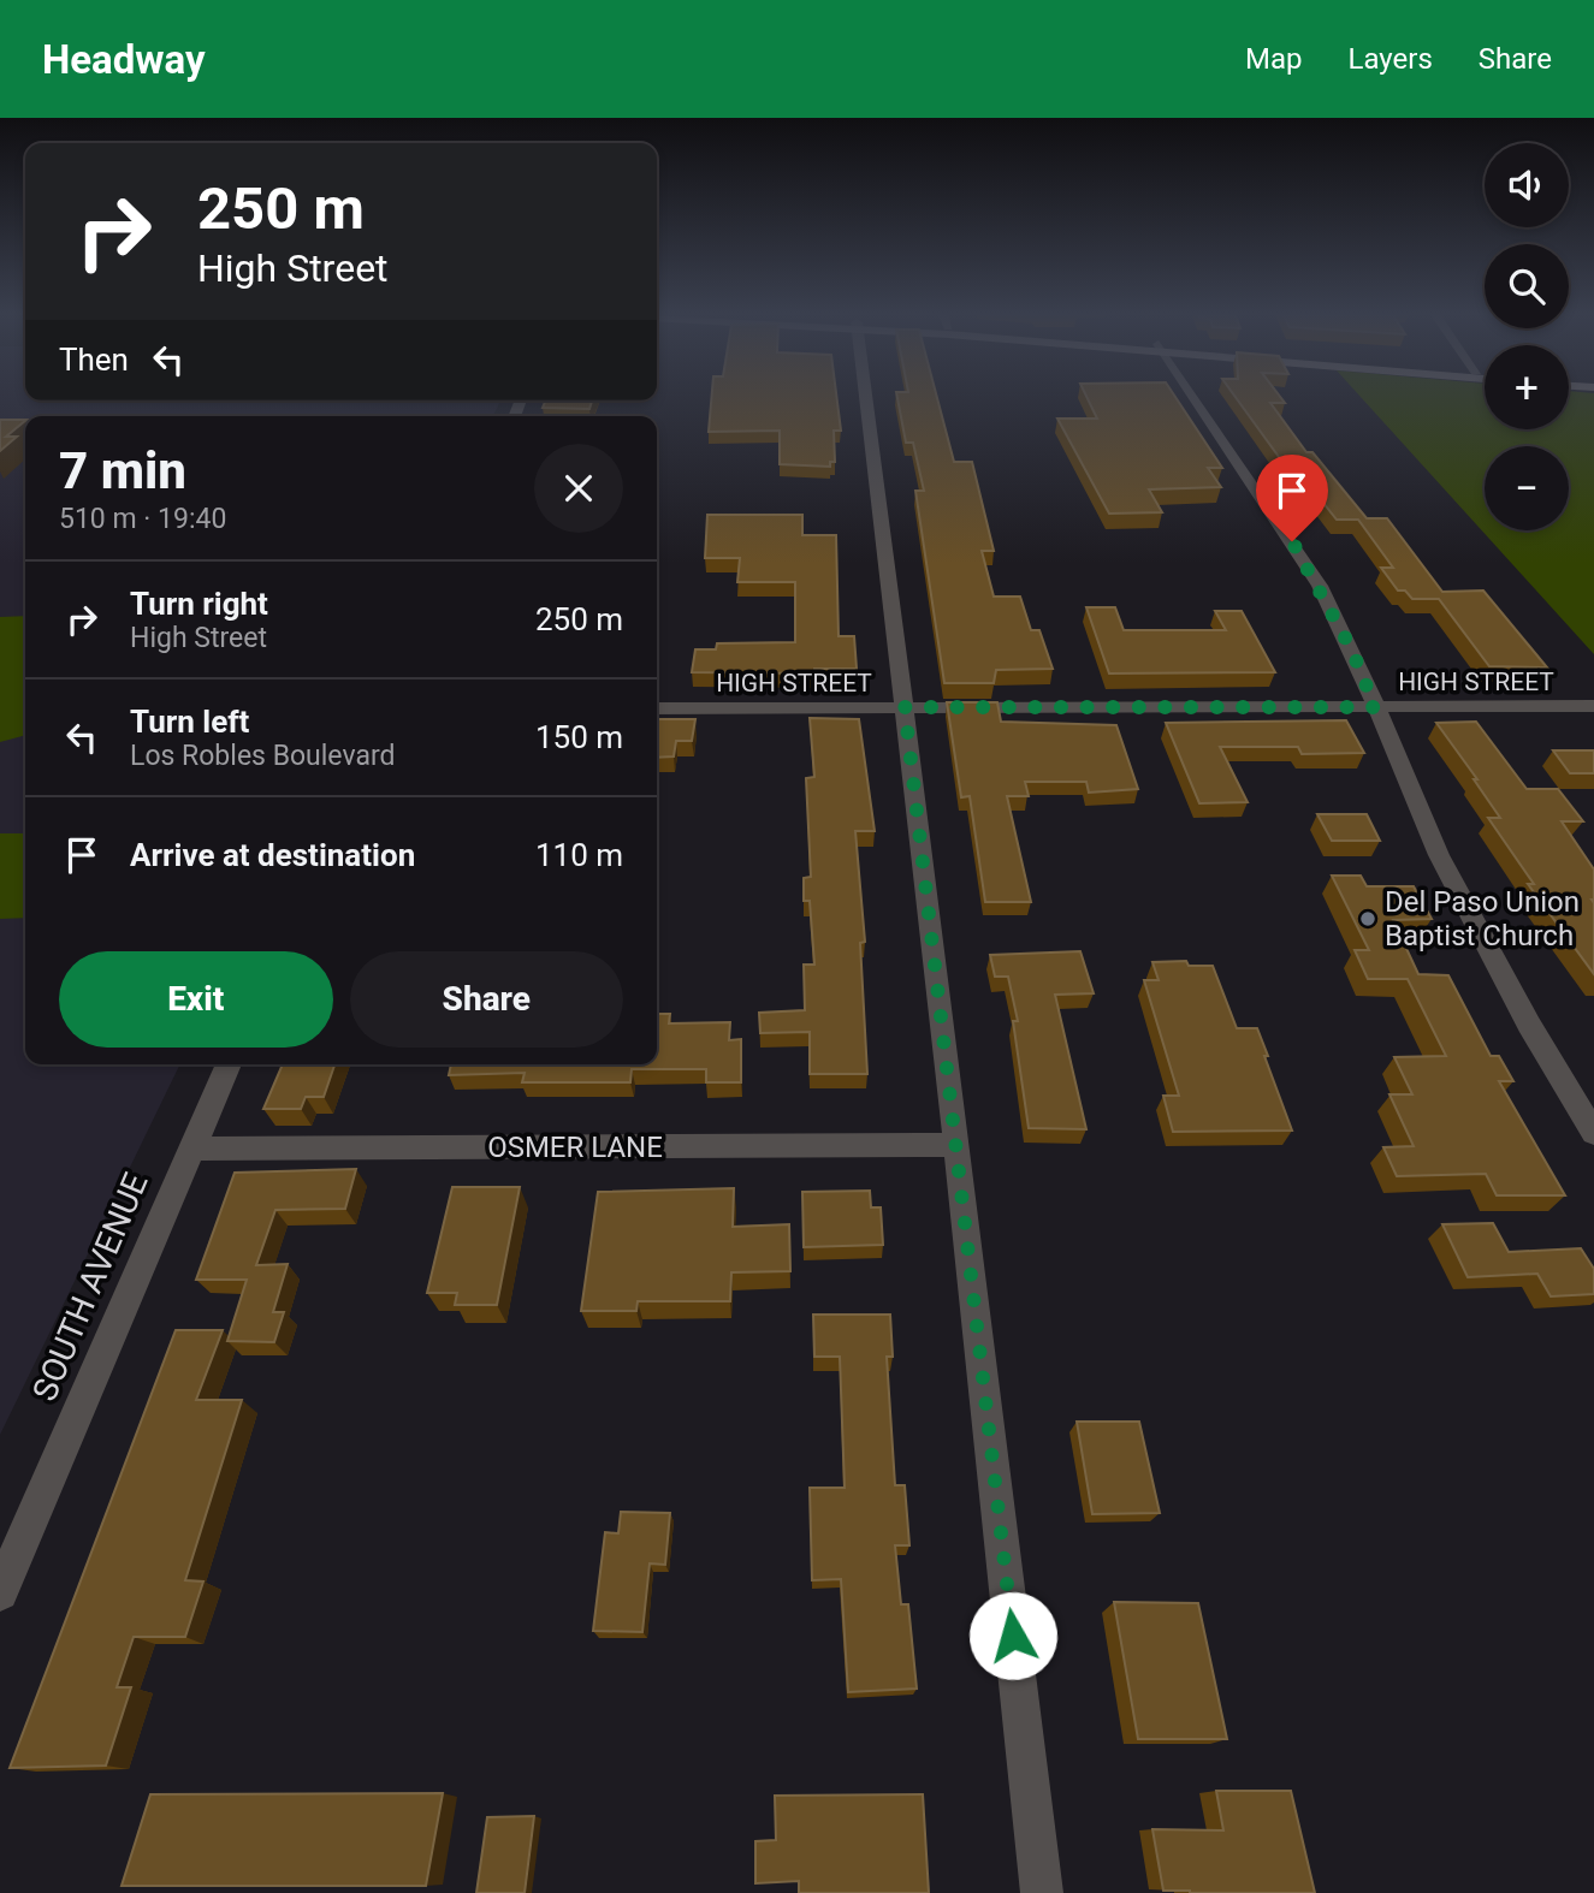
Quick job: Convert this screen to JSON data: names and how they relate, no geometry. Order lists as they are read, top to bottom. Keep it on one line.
{"streets":{"street":["HIGH STREET","OSMER LANE","SOUTH AVENUE"]},"crossings":[["OSMER LANE","SOUTH AVENUE"]],"places":["Del Paso Union Baptist Church"],"page":{"header":"Headway","nav":["Map","Layers","Share"],"map_buttons":["+","−"],"turn":["250 m","High Street"],"then":"Then","heading":["7 min","510 m · 19:40"],"list":[{"name":"Turn right","note":"High Street","value":"250 m"},{"name":"Turn left","note":"Los Robles Boulevard","value":"150 m"},{"name":"Arrive at destination","value":"110 m"}],"buttons":["Exit","Share"]}}
